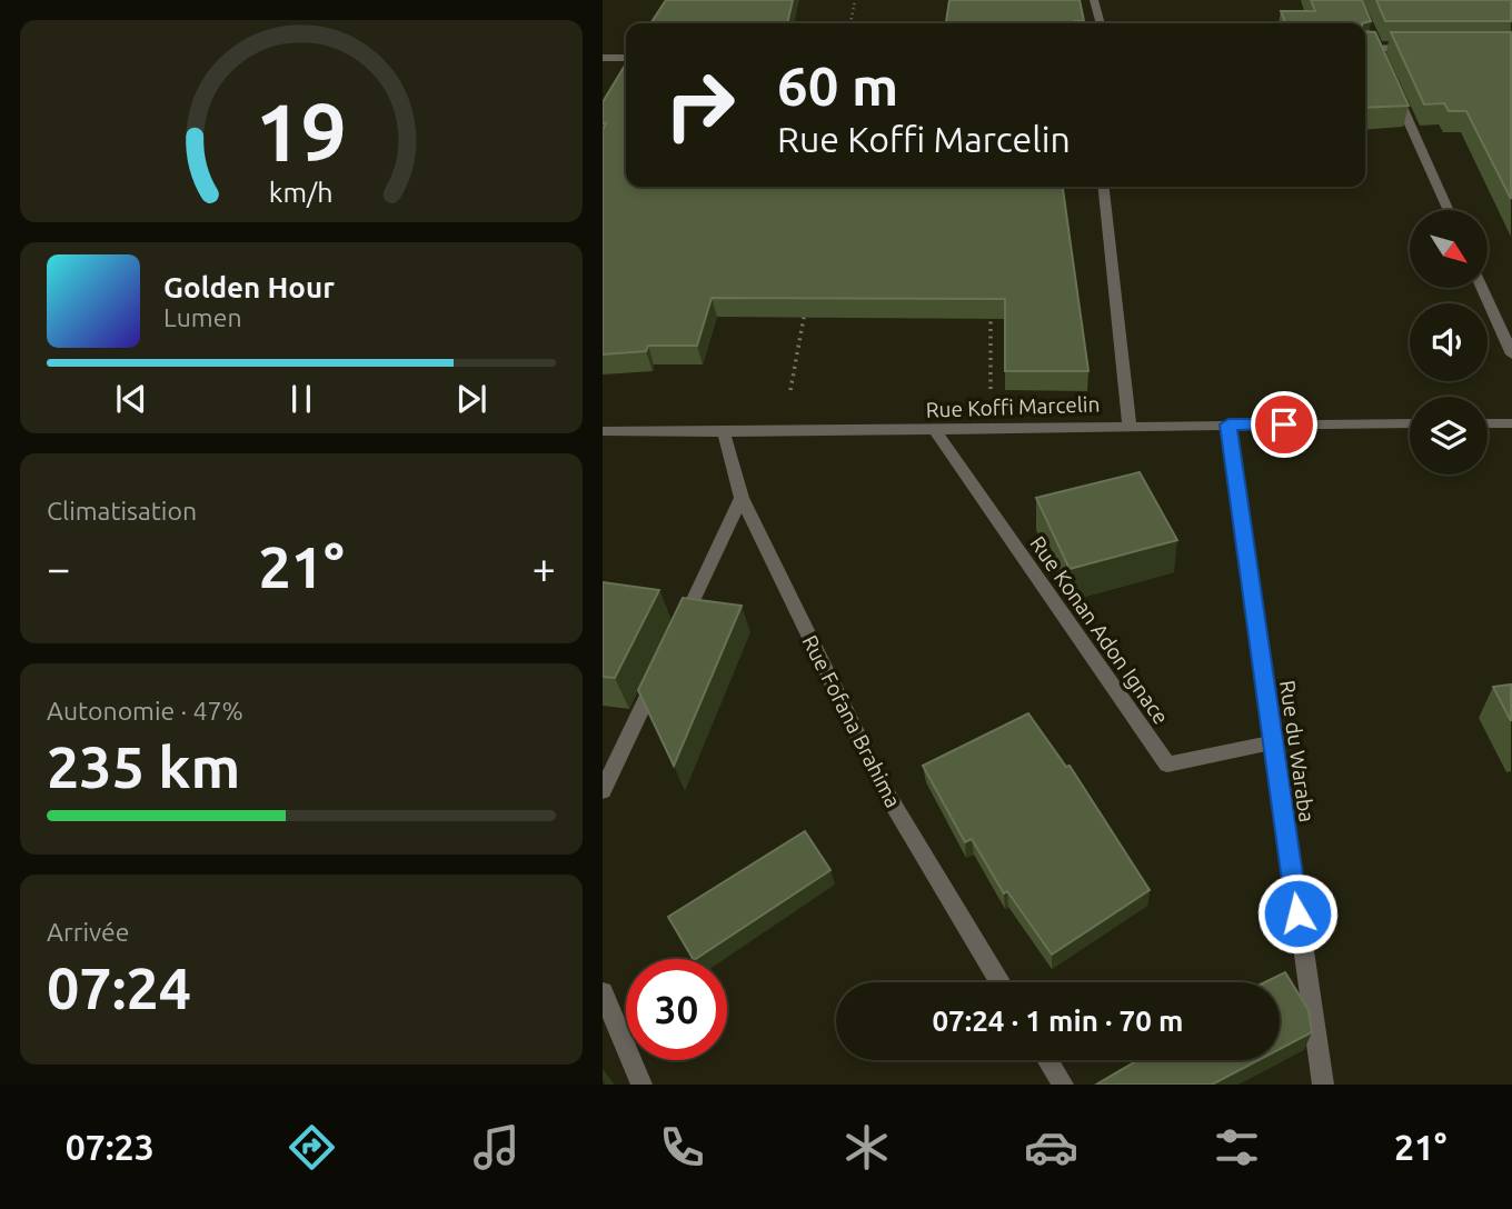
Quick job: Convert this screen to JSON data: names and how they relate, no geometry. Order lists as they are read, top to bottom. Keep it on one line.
{"streets":{"street":["Rue Koffi Marcelin","Rue Konan Adon Ignace","Rue Fofana Brahima","Rue du Waraba"]},"crossings":[["Rue Koffi Marcelin","Rue Konan Adon Ignace"],["Rue Koffi Marcelin","Rue Fofana Brahima"],["Rue Koffi Marcelin","Rue du Waraba"],["Rue Konan Adon Ignace","Rue du Waraba"]],"north":"bottom right","page":{"turn":["60 m","Rue Koffi Marcelin"],"song":["Golden Hour","Lumen"],"tile":["Climatisation",["Autonomie · 47%","235 km"],["Arrivée","07:24"]],"heat":["−","21°","+"],"limit":"30","trip":"07:24 · 1 min · 70 m","tabs":["07:23","21°"],"gauge":["19","km/h"]}}
